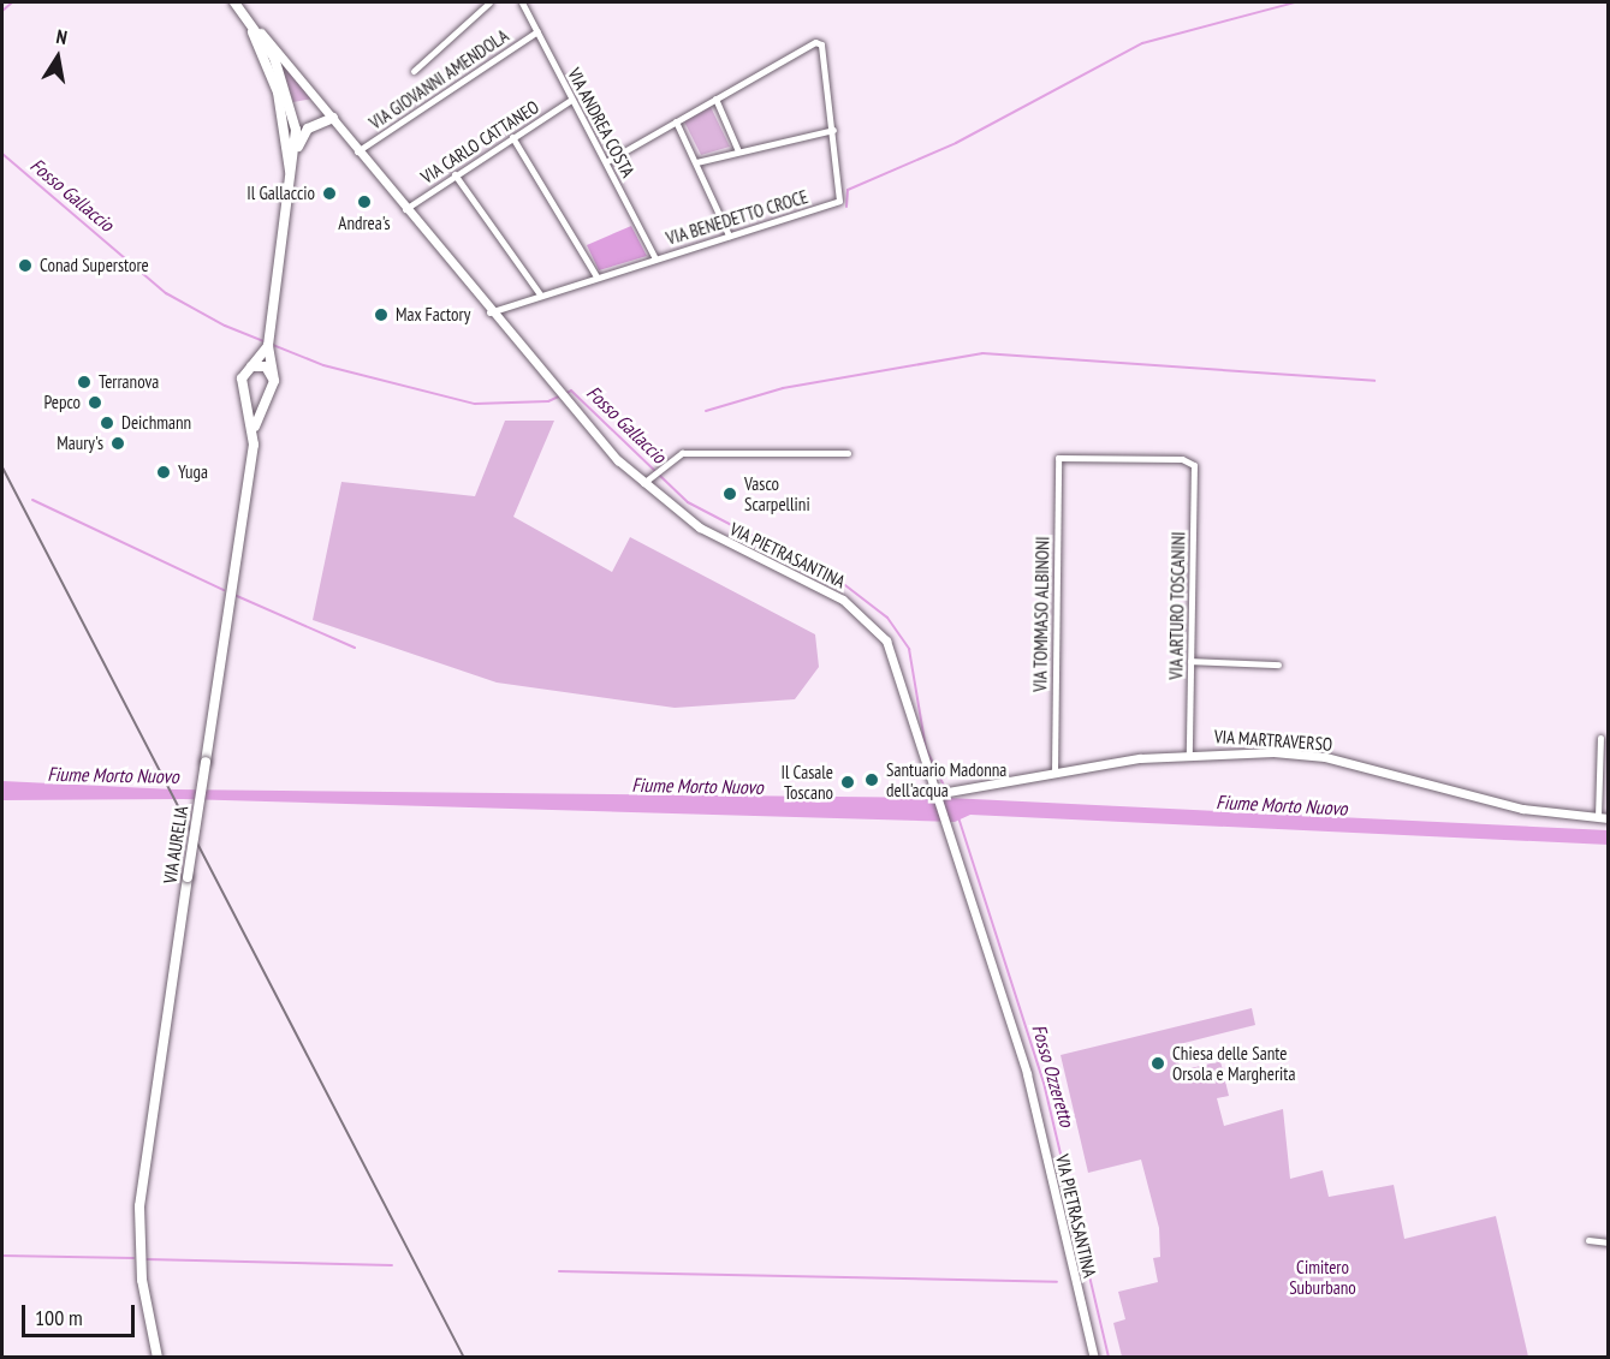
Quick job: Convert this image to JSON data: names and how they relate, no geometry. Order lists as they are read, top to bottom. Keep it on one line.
{"streets":{"main road":["VIA AURELIA"],"street":["VIA GIOVANNI AMENDOLA","VIA ANDREA COSTA","VIA CARLO CATTANEO","VIA BENEDETTO CROCE","VIA PIETRASANTINA","VIA ARTURO TOSCANINI","VIA TOMMASO ALBINONI","VIA MARTRAVERSO"]},"crossings":[["VIA GIOVANNI AMENDOLA","VIA ANDREA COSTA"],["VIA GIOVANNI AMENDOLA","VIA PIETRASANTINA"],["VIA ANDREA COSTA","VIA CARLO CATTANEO"],["VIA ANDREA COSTA","VIA BENEDETTO CROCE"],["VIA CARLO CATTANEO","VIA PIETRASANTINA"],["VIA BENEDETTO CROCE","VIA PIETRASANTINA"],["VIA PIETRASANTINA","VIA MARTRAVERSO"],["VIA ARTURO TOSCANINI","VIA TOMMASO ALBINONI"],["VIA ARTURO TOSCANINI","VIA MARTRAVERSO"],["VIA TOMMASO ALBINONI","VIA MARTRAVERSO"]],"water":["Fosso Gallaccio","Fiume Morto Nuovo","Fosso Ozzeretto"],"parks":["Cimitero Suburbano"],"places":["Il Gallaccio","Andrea's","Conad Superstore","Max Factory","Terranova","Pepco","Deichmann","Maury's","Yuga","Vasco Scarpellini","Santuario Madonna dell'acqua","Il Casale Toscano","Chiesa delle Sante Orsola e Margherita"],"scale_bar":"100 m","north":"top"}
